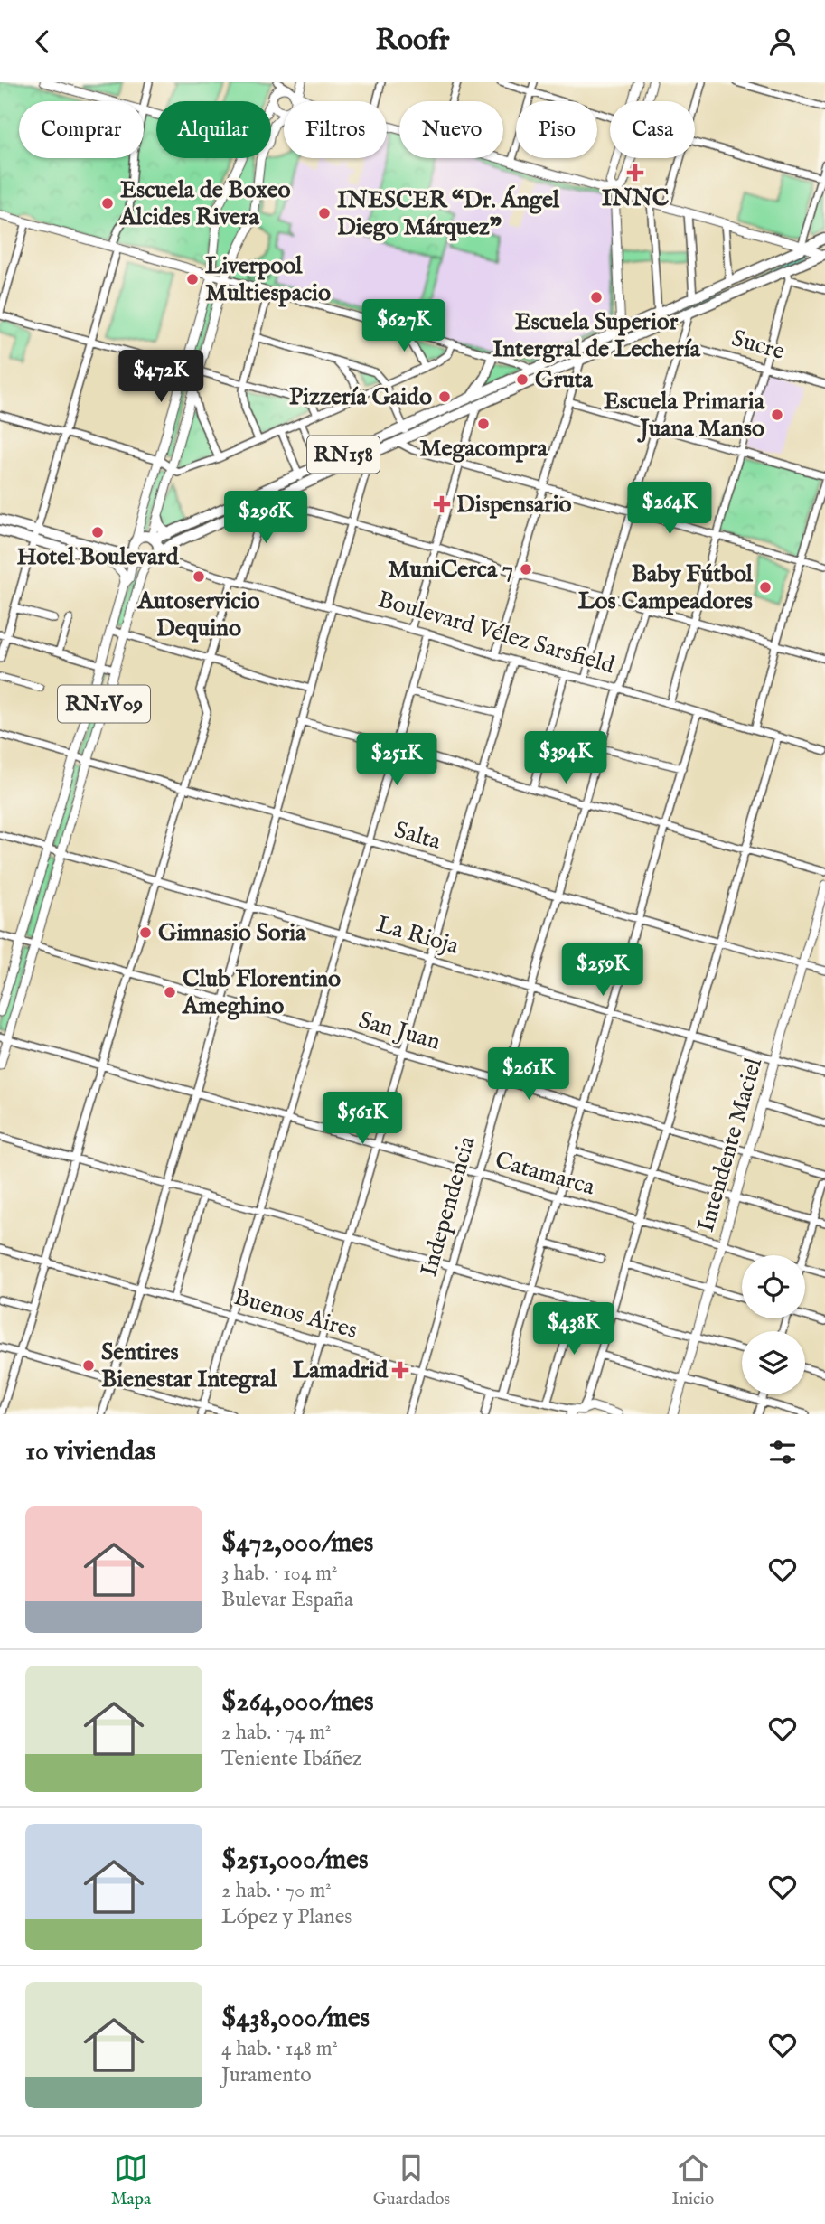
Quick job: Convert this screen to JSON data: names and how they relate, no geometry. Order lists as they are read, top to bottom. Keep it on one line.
{"streets":{"highway":["RN158","Boulevard Vélez Sarsfield"],"main road":["RN1V09","Intendente Maciel","Buenos Aires"],"street":["Sucre","Salta","La Rioja","San Juan","Catamarca","Independencia"]},"crossings":[["RN158","Boulevard Vélez Sarsfield"],["RN158","RN1V09"],["Boulevard Vélez Sarsfield","RN1V09"],["Boulevard Vélez Sarsfield","Independencia"],["RN1V09","Salta"],["RN1V09","La Rioja"],["RN1V09","San Juan"],["RN1V09","Catamarca"],["Salta","Intendente Maciel"],["Salta","Independencia"],["La Rioja","Intendente Maciel"],["La Rioja","Independencia"],["San Juan","Intendente Maciel"],["San Juan","Independencia"],["Intendente Maciel","Catamarca"],["Catamarca","Independencia"],["Independencia","Buenos Aires"]],"places":{"health":["INNC","Dispensario","Lamadrid"],"other":["Escuela de Boxeo Alcides Rivera","INESCER “Dr. Ángel Diego Márquez”","Liverpool Multiespacio","Escuela Superior Intergral de Lechería","Gruta","Pizzería Gaido","Escuela Primaria Juana Manso","Megacompra","Hotel Boulevard","MuniCerca 7","Autoservicio Dequino","Baby Fútbol Los Campeadores","Gimnasio Soria","Club Florentino Ameghino","Sentires Bienestar Integral"]},"page":{"header":"Roofr","chip":["Comprar","Alquilar","Filtros","Nuevo","Piso","Casa"],"price":["$627K","$472K","$264K","$296K","$394K","$251K","$259K","$261K","$561K","$438K"],"heading":"10 viviendas","list":[{"name":"$472,000/mes","note":"3 hab. · 104 m² · Bulevar España"},{"name":"$264,000/mes","note":"2 hab. · 74 m² · Teniente Ibáñez"},{"name":"$251,000/mes","note":"2 hab. · 70 m² · López y Planes"},{"name":"$438,000/mes","note":"4 hab. · 148 m² · Juramento"}],"tabs":["Mapa","Guardados","Inicio"]}}
